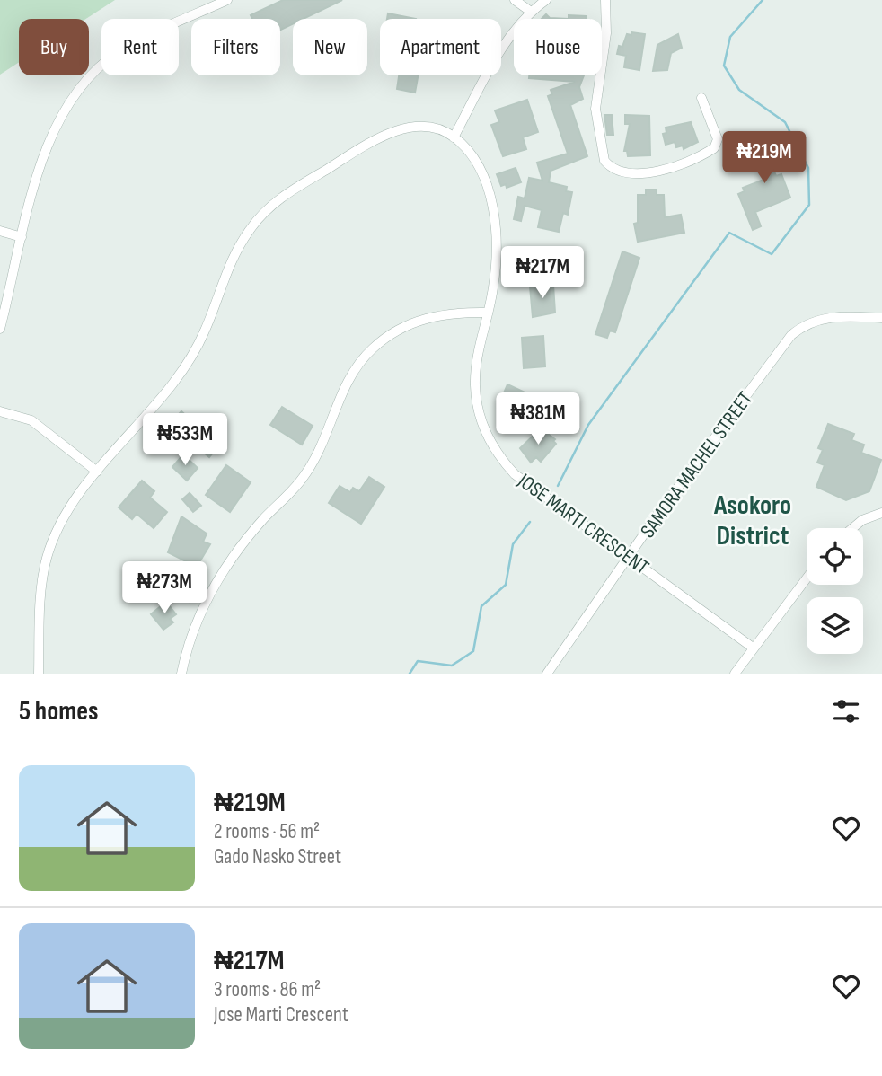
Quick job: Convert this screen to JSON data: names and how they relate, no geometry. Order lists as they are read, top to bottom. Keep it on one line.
{"streets":{"street":["SAMORA MACHEL STREET","JOSE MARTI CRESCENT"]},"crossings":[["SAMORA MACHEL STREET","JOSE MARTI CRESCENT"]],"districts":["Asokoro District"],"page":{"chip":["Buy","Rent","Filters","New","Apartment","House"],"price":["₦219M","₦217M","₦381M","₦533M","₦273M"],"heading":"5 homes","list":[{"name":"₦219M","note":"2 rooms · 56 m² · Gado Nasko Street"},{"name":"₦217M","note":"3 rooms · 86 m² · Jose Marti Crescent"}]}}
